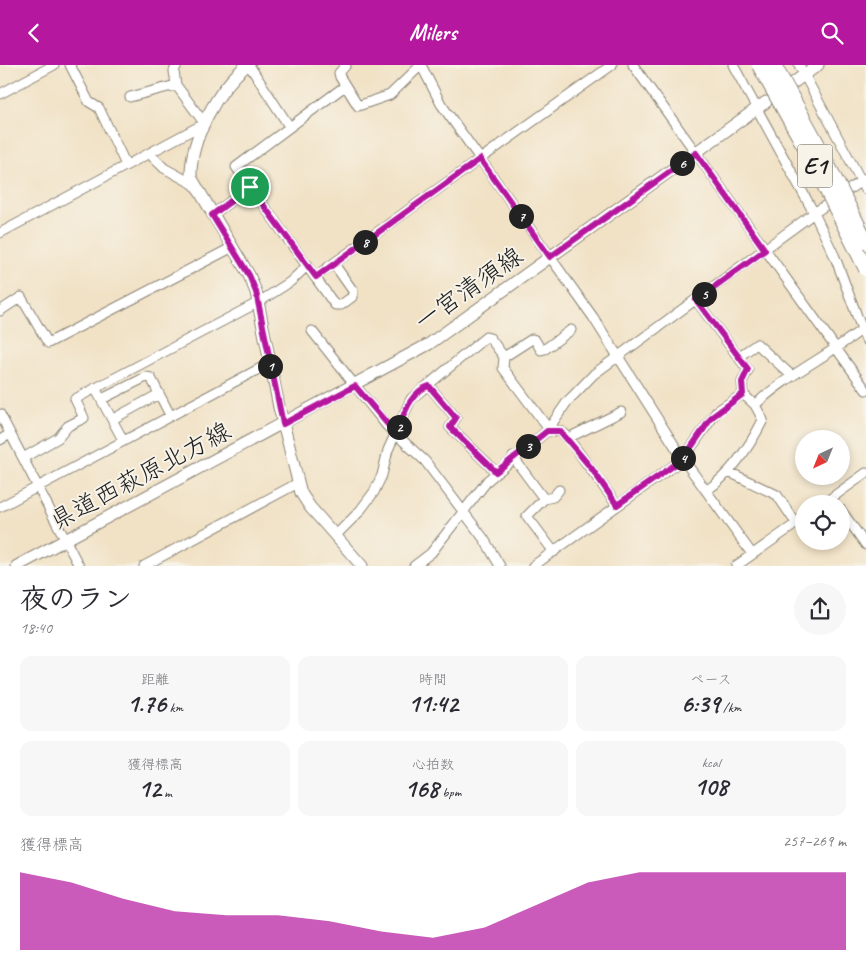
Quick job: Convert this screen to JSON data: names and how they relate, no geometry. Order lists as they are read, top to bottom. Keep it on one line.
{"streets":{"highway":["E1"],"main road":["一宮清須線","県道西萩原北方線"]},"crossings":[["一宮清須線","県道西萩原北方線"]],"north":"bottom left","page":{"header":"Milers","pins":["6","7","8","5","1","2","3","4"],"heading":["夜のラン","18:40"],"stats":[["距離","1.76 km"],["時間","11:42"],["ペース","6:39 /km"],["獲得標高","12 m"],["心拍数","168 bpm"],["kcal","108"]],"chart":["獲得標高","257–269 m"]}}
